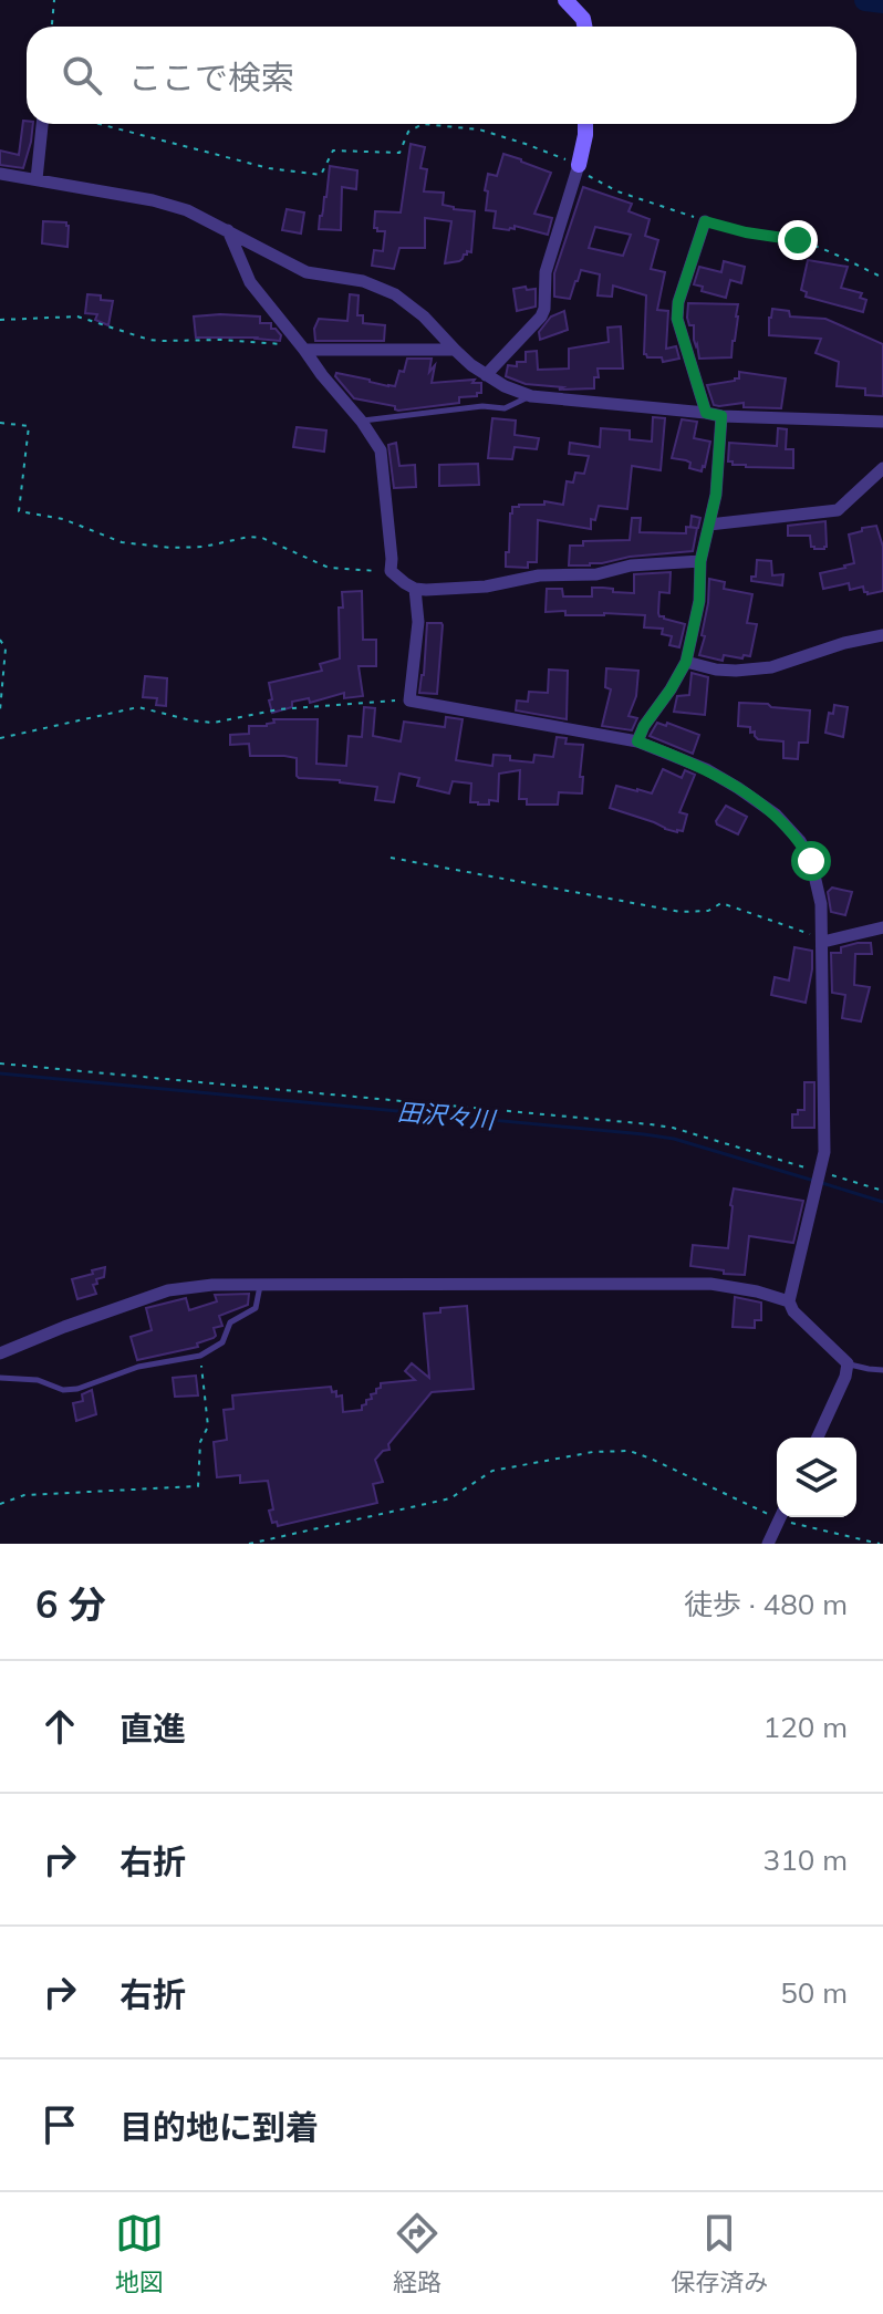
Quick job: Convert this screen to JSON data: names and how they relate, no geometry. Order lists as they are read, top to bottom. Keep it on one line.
{"water":["田沢々川"],"page":{"search":"ここで検索","heading":["6 分","徒歩 · 480 m"],"list":[["直進","120 m"],["右折","310 m"],["右折","50 m"],"目的地に到着"],"nav":["地図","経路","保存済み"]}}
